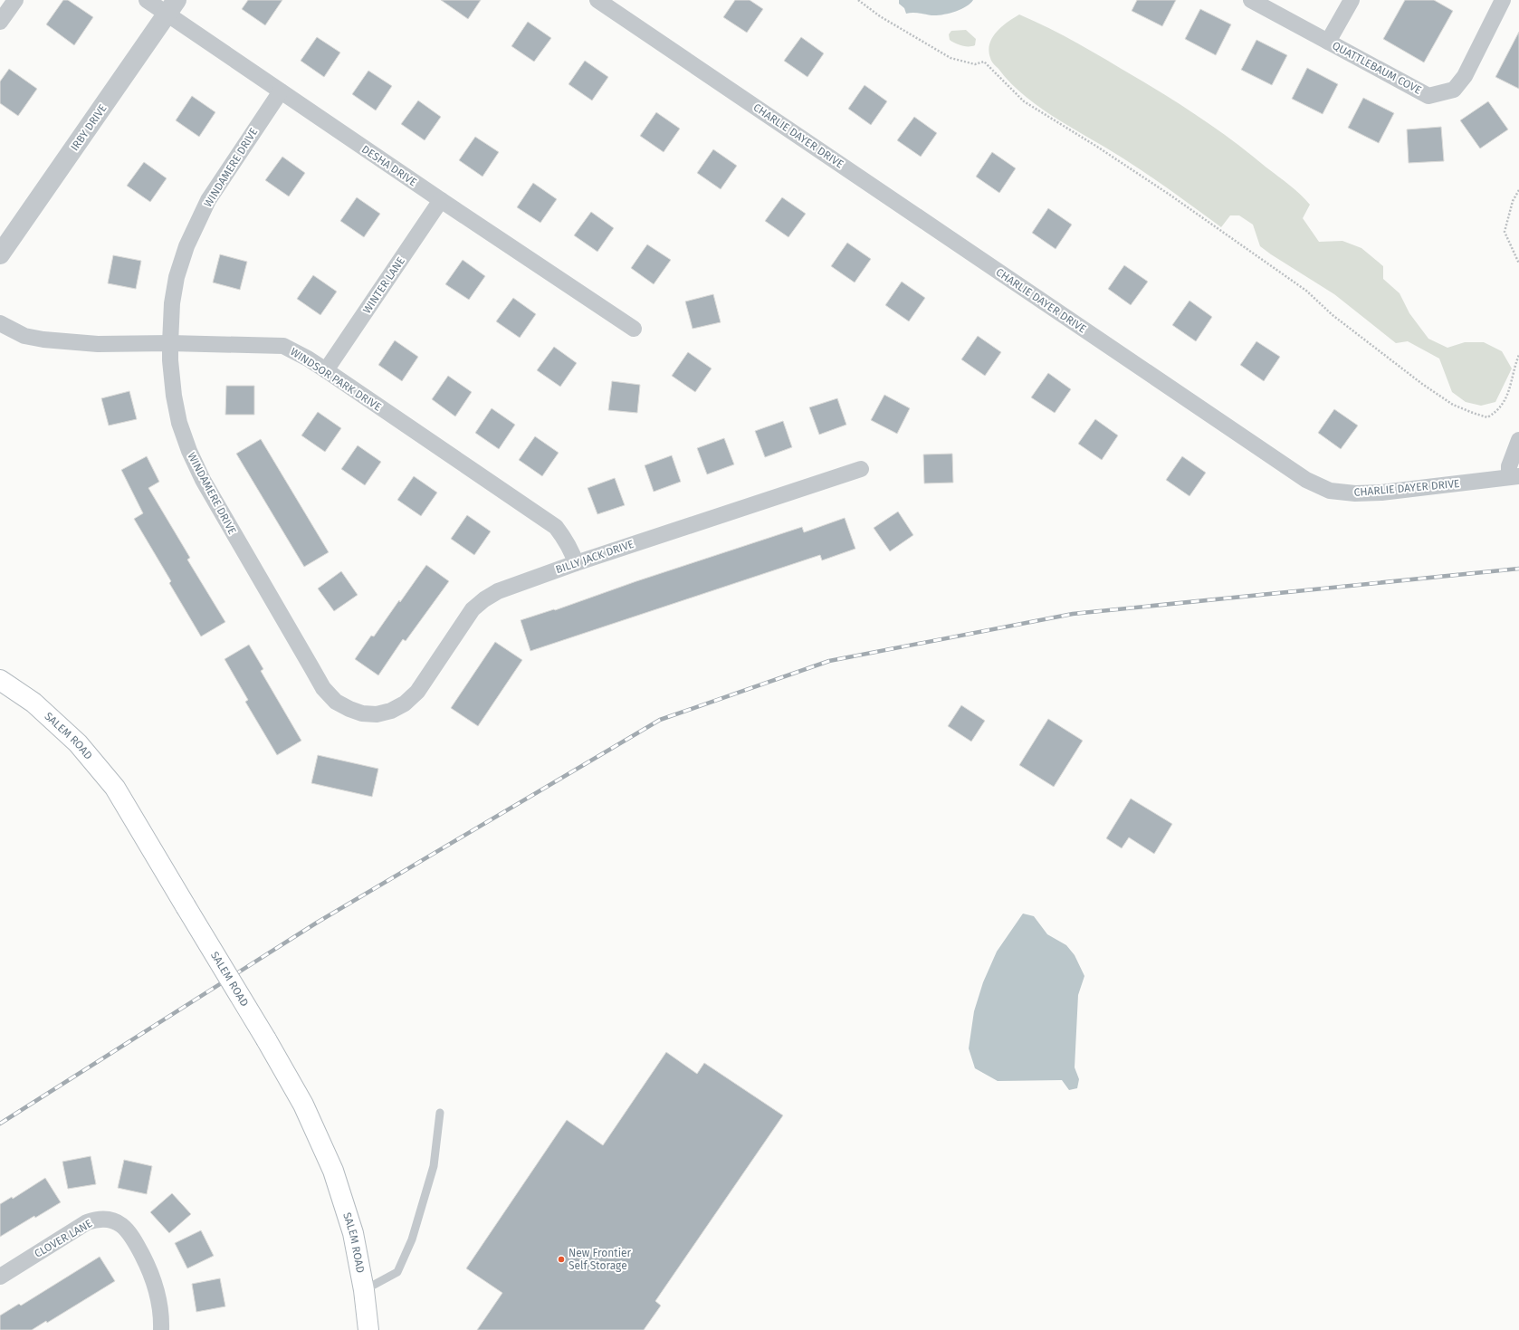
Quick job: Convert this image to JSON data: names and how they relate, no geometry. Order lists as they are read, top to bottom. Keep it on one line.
{"streets":{"main road":["SALEM ROAD"],"street":["QUATTLEBAUM COVE","IRBY DRIVE","CHARLIE DAYER DRIVE","DESHA DRIVE","WINDAMERE DRIVE","WINTER LANE","WINDSOR PARK DRIVE","BILLY JACK DRIVE","CLOVER LANE"]},"crossings":[["IRBY DRIVE","DESHA DRIVE"],["DESHA DRIVE","WINDAMERE DRIVE"],["DESHA DRIVE","WINTER LANE"],["WINDAMERE DRIVE","WINDSOR PARK DRIVE"],["WINDAMERE DRIVE","BILLY JACK DRIVE"],["WINTER LANE","WINDSOR PARK DRIVE"],["WINDSOR PARK DRIVE","BILLY JACK DRIVE"]],"places":["New Frontier Self Storage"]}
